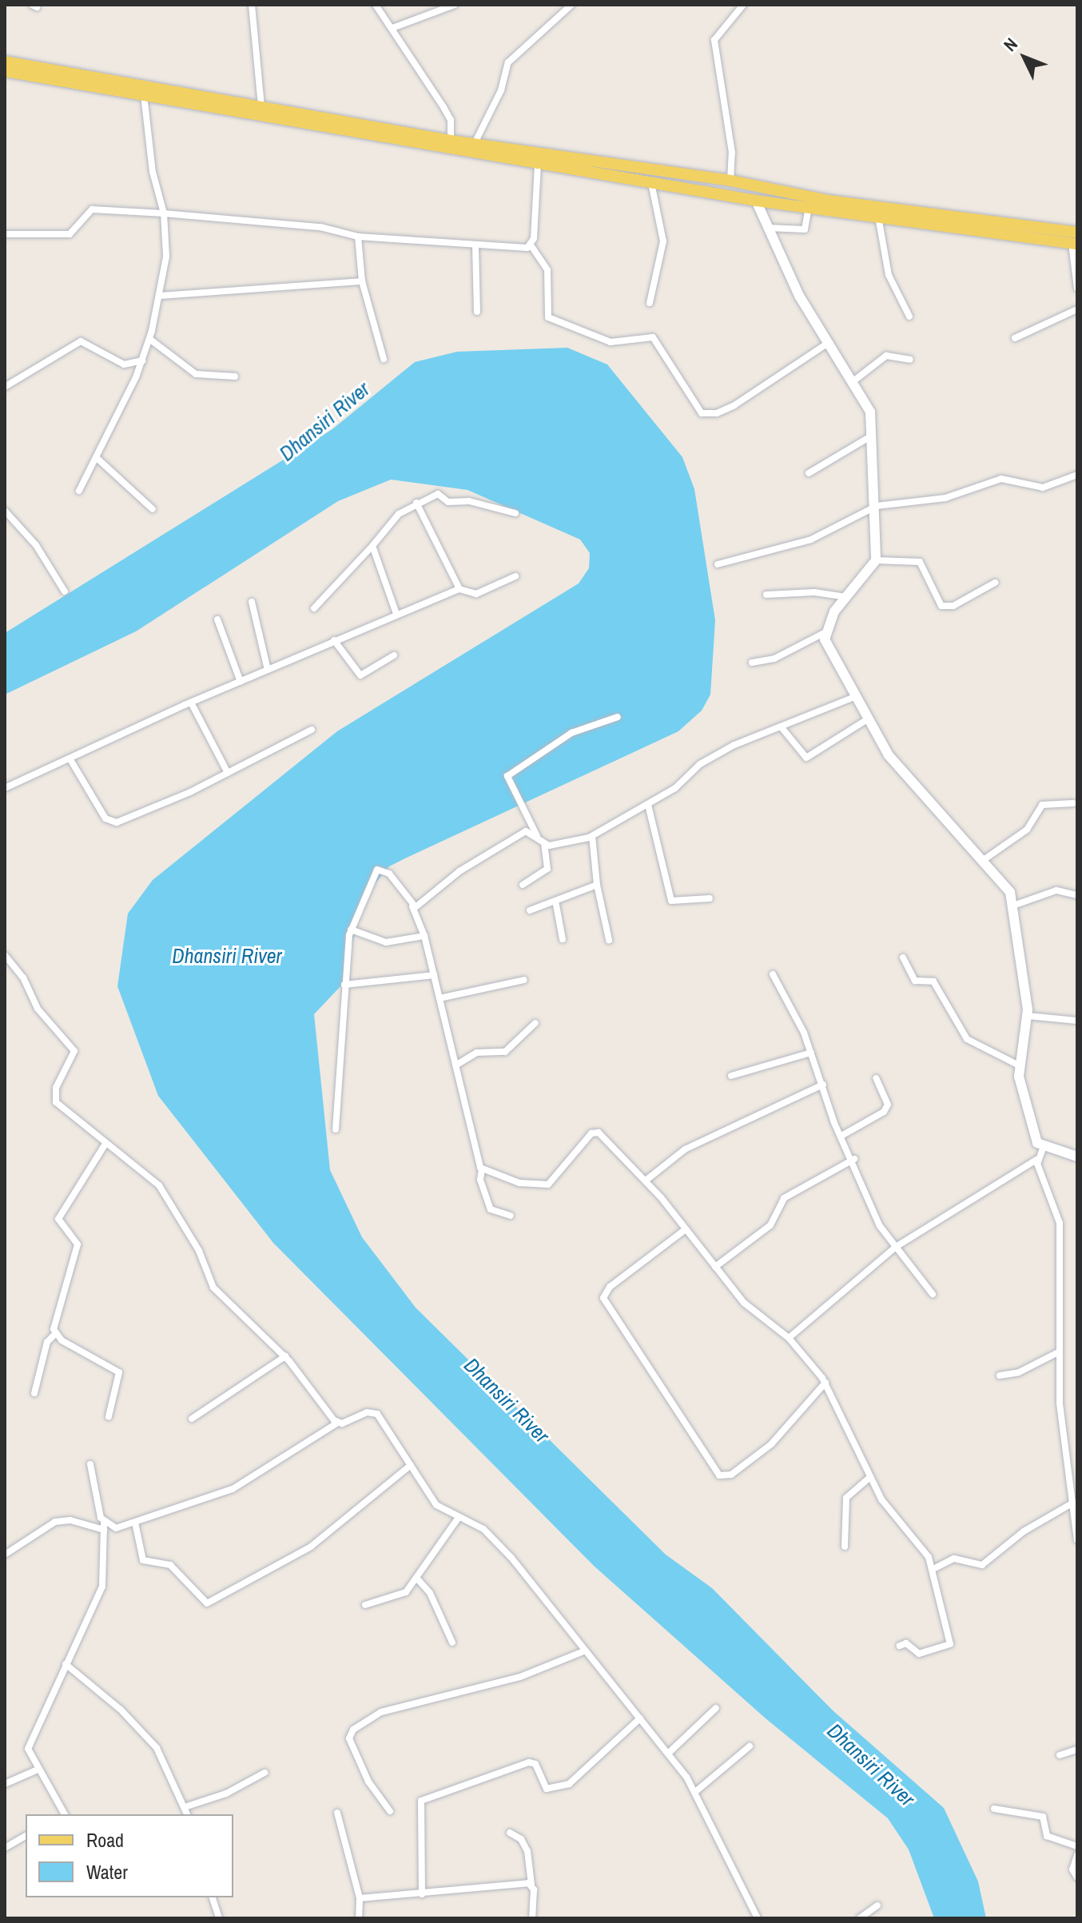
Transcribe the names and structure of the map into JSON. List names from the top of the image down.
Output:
{
  "water": ["Dhansiri River"],
  "legend": ["Road", "Water"],
  "north": "top left"
}
